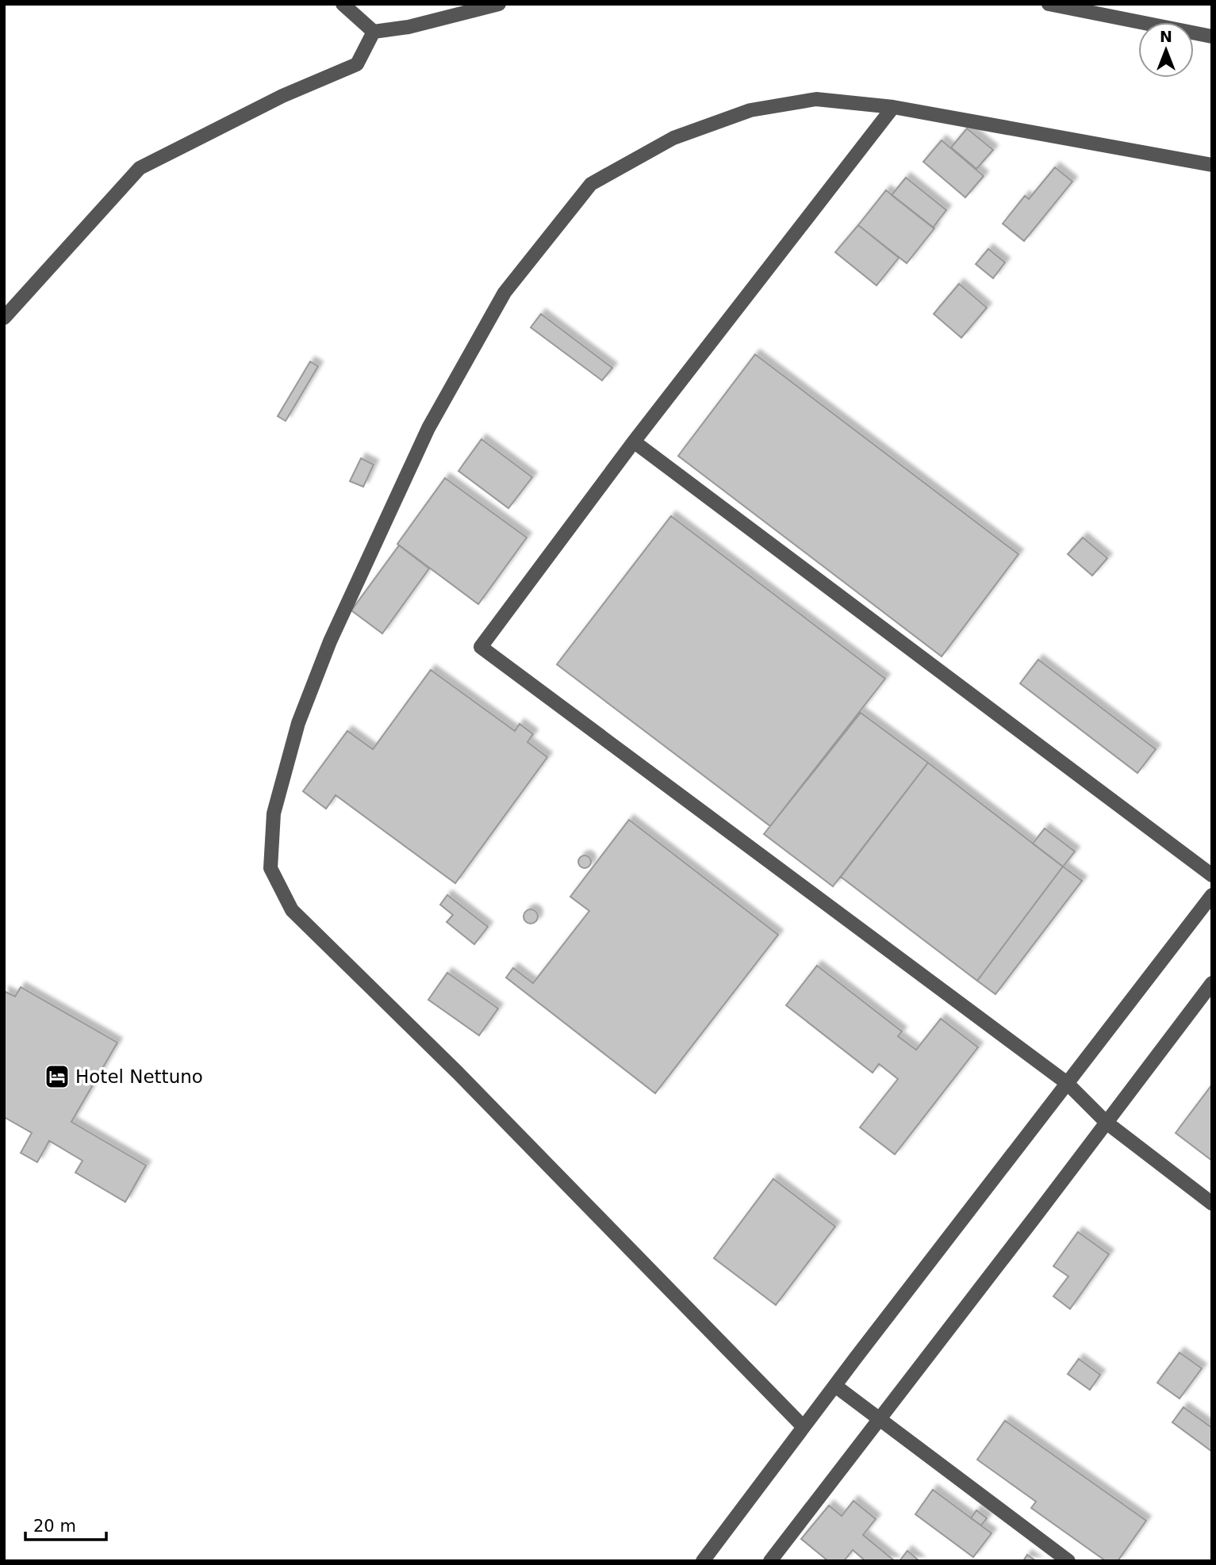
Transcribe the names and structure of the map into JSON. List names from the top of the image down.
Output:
{
  "places": {
    "hotel": ["Hotel Nettuno"]
  },
  "scale_bar": "20 m",
  "north": "top"
}
